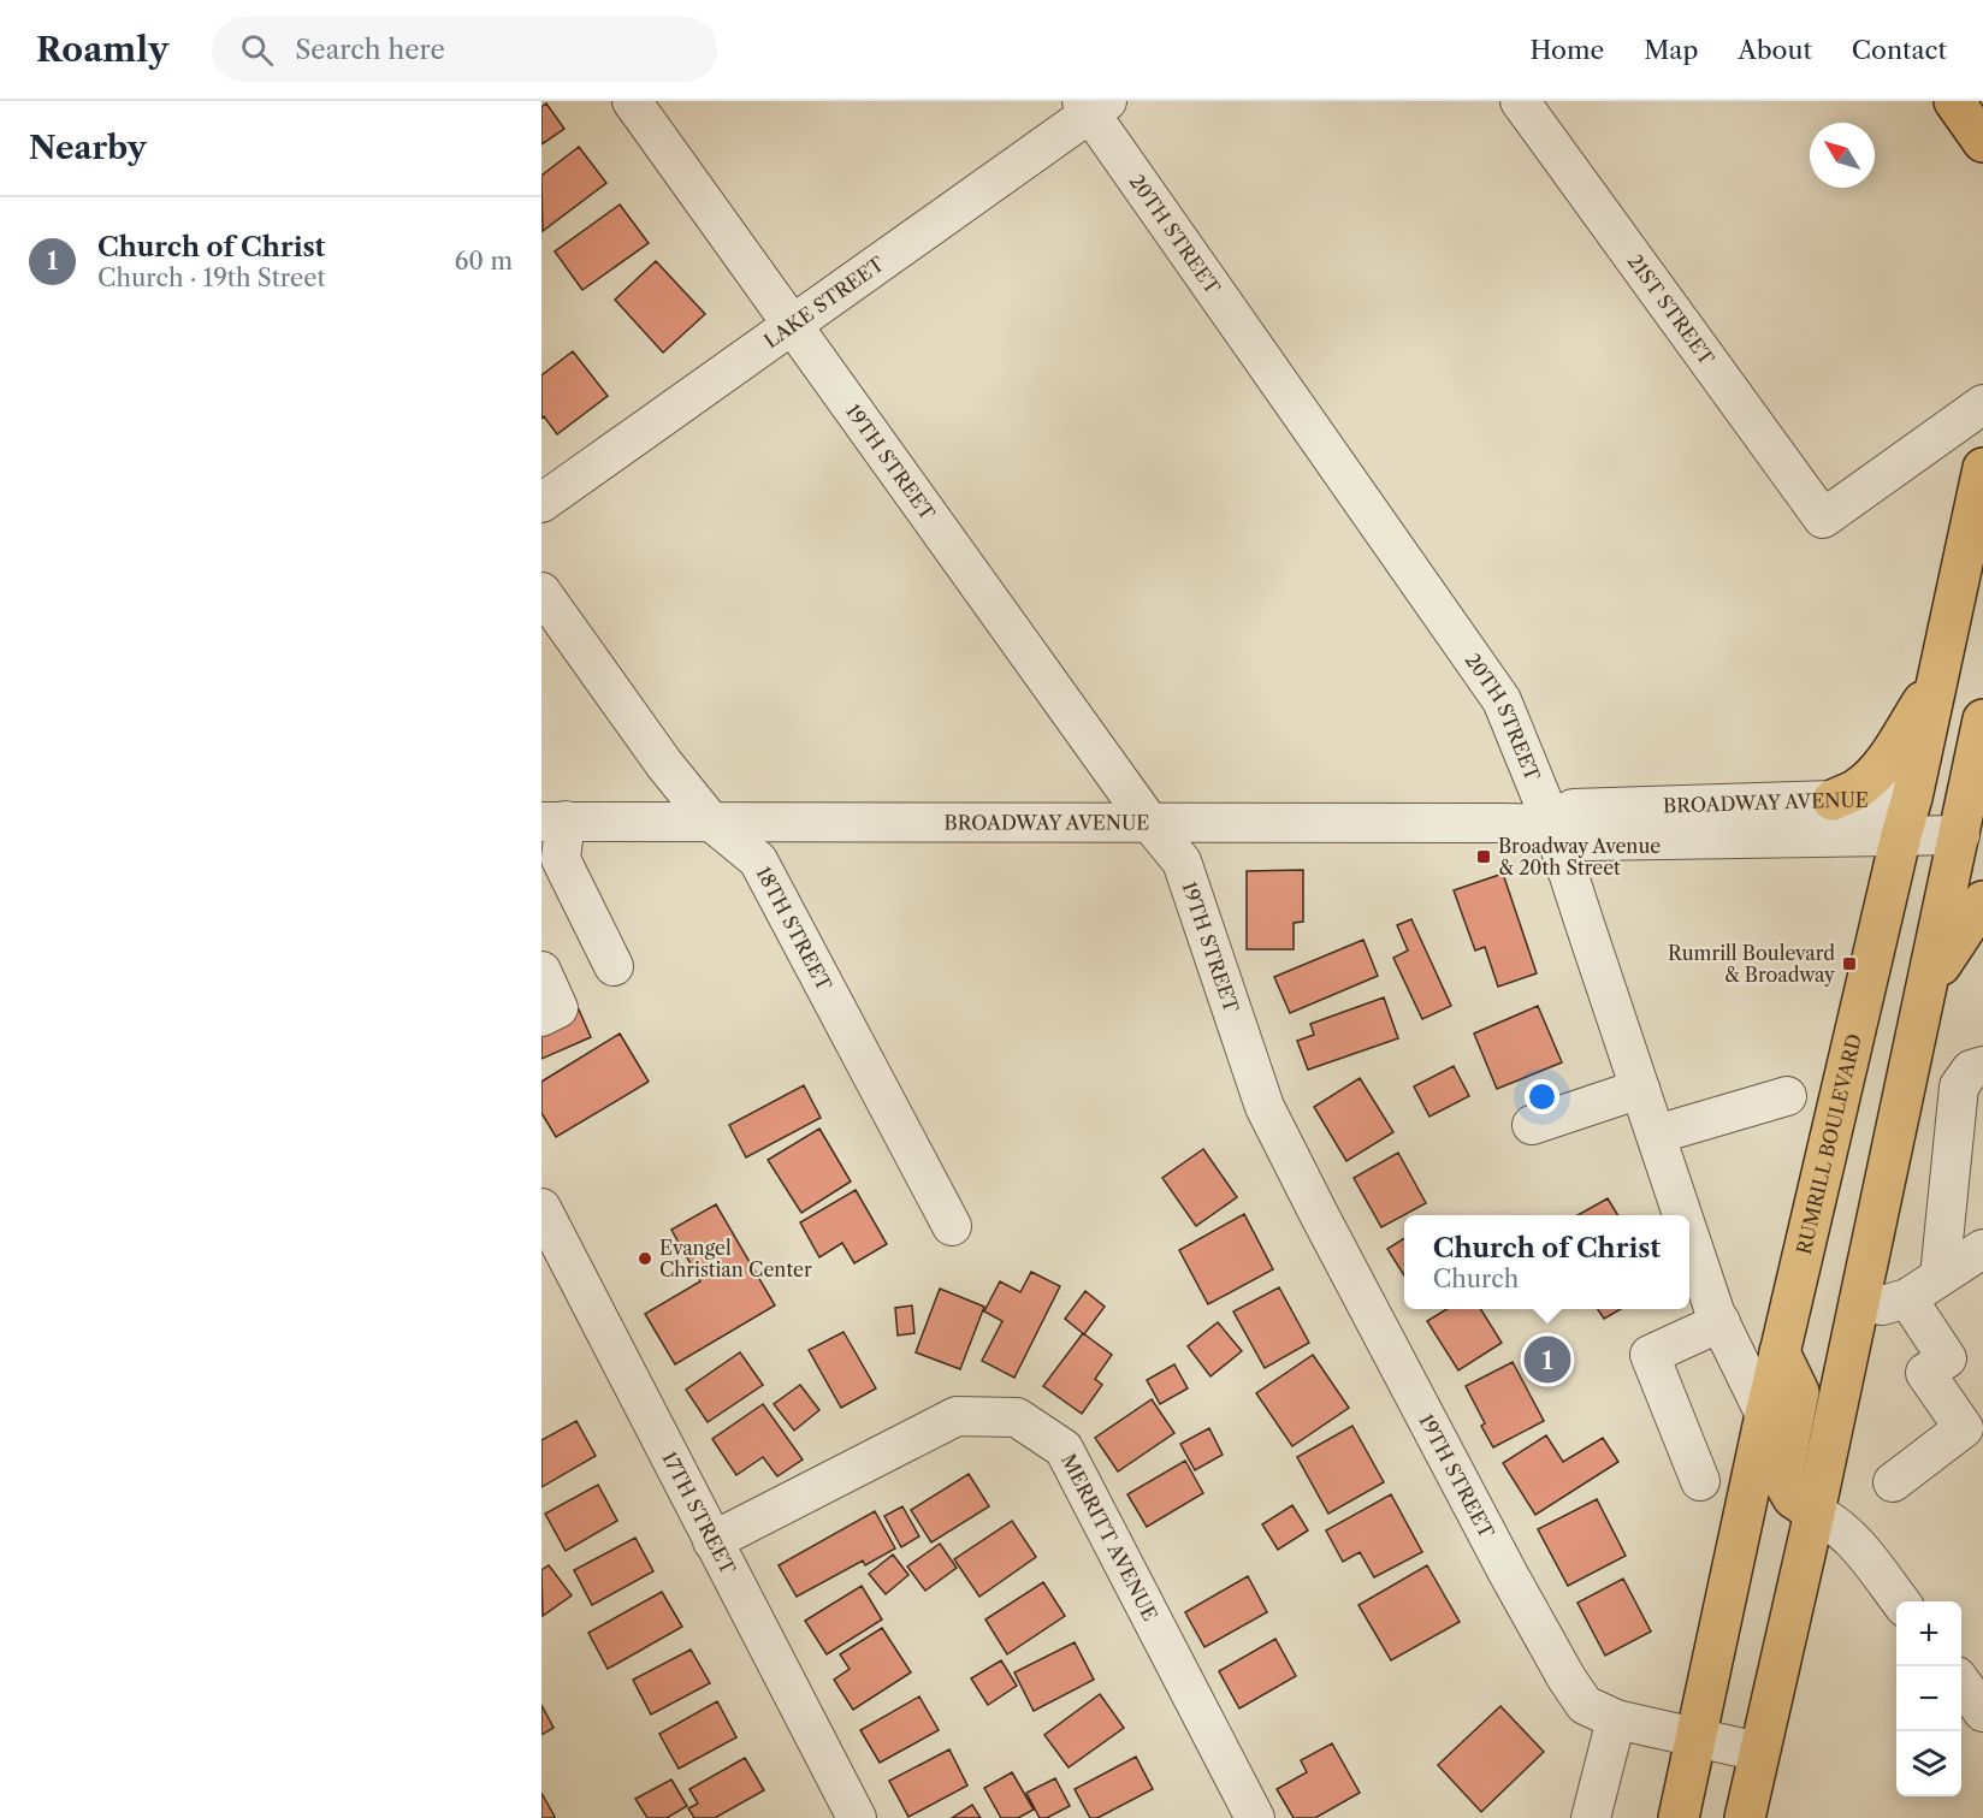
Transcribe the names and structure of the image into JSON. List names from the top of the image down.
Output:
{
  "streets": {
    "main road": ["BROADWAY AVENUE", "RUMRILL BOULEVARD"],
    "street": [
      "20TH STREET",
      "LAKE STREET",
      "21ST STREET",
      "19TH STREET",
      "18TH STREET",
      "17TH STREET",
      "MERRITT AVENUE"
    ]
  },
  "crossings": [
    ["20TH STREET", "LAKE STREET"],
    ["20TH STREET", "BROADWAY AVENUE"],
    ["20TH STREET", "RUMRILL BOULEVARD"],
    ["LAKE STREET", "19TH STREET"],
    ["19TH STREET", "BROADWAY AVENUE"],
    ["19TH STREET", "RUMRILL BOULEVARD"],
    ["BROADWAY AVENUE", "18TH STREET"],
    ["BROADWAY AVENUE", "RUMRILL BOULEVARD"],
    ["17TH STREET", "MERRITT AVENUE"]
  ],
  "places": {
    "transit": ["Broadway Avenue & 20th Street", "Rumrill Boulevard & Broadway"],
    "other": ["Evangel Christian Center"]
  },
  "north": "top left",
  "page": {
    "header": "Roamly",
    "search": "Search here",
    "nav": [
      "Home",
      "Map",
      "About",
      "Contact"
    ],
    "heading": "Nearby",
    "list": [
      {
        "mark": "1",
        "name": "Church of Christ",
        "note": "Church · 19th Street",
        "value": "60 m"
      }
    ],
    "popup": ["Church of Christ", "Church"],
    "pins": "1",
    "map_buttons": ["+", "−"]
  }
}
